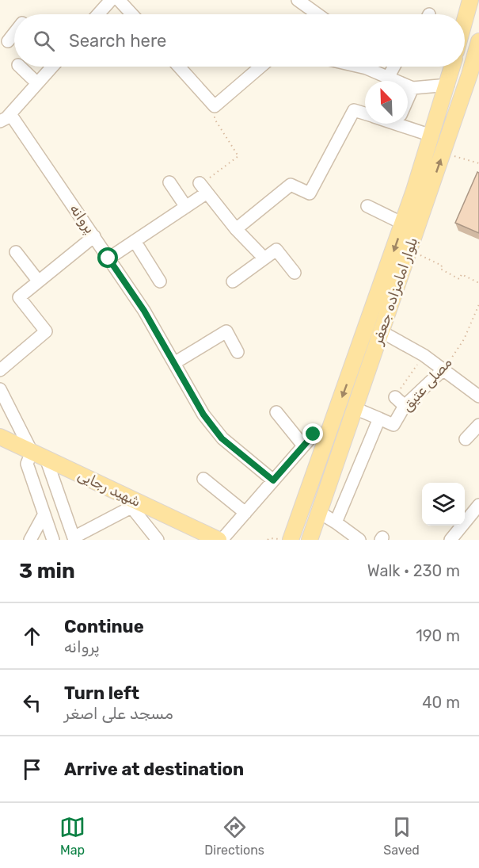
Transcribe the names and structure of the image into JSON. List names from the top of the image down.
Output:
{
  "streets": {
    "main road": ["بلوار امامزاده جعفر", "شهید رجایی"],
    "street": ["پروانه", "مصلی عتیق"]
  },
  "north": "top left",
  "page": {
    "search": "Search here",
    "heading": ["3 min", "Walk · 230 m"],
    "list": [
      ["Continue", "پروانه", "190 m"],
      ["Turn left", "مسجد علی اصغر", "40 m"],
      "Arrive at destination"
    ],
    "nav": ["Map", "Directions", "Saved"]
  }
}
